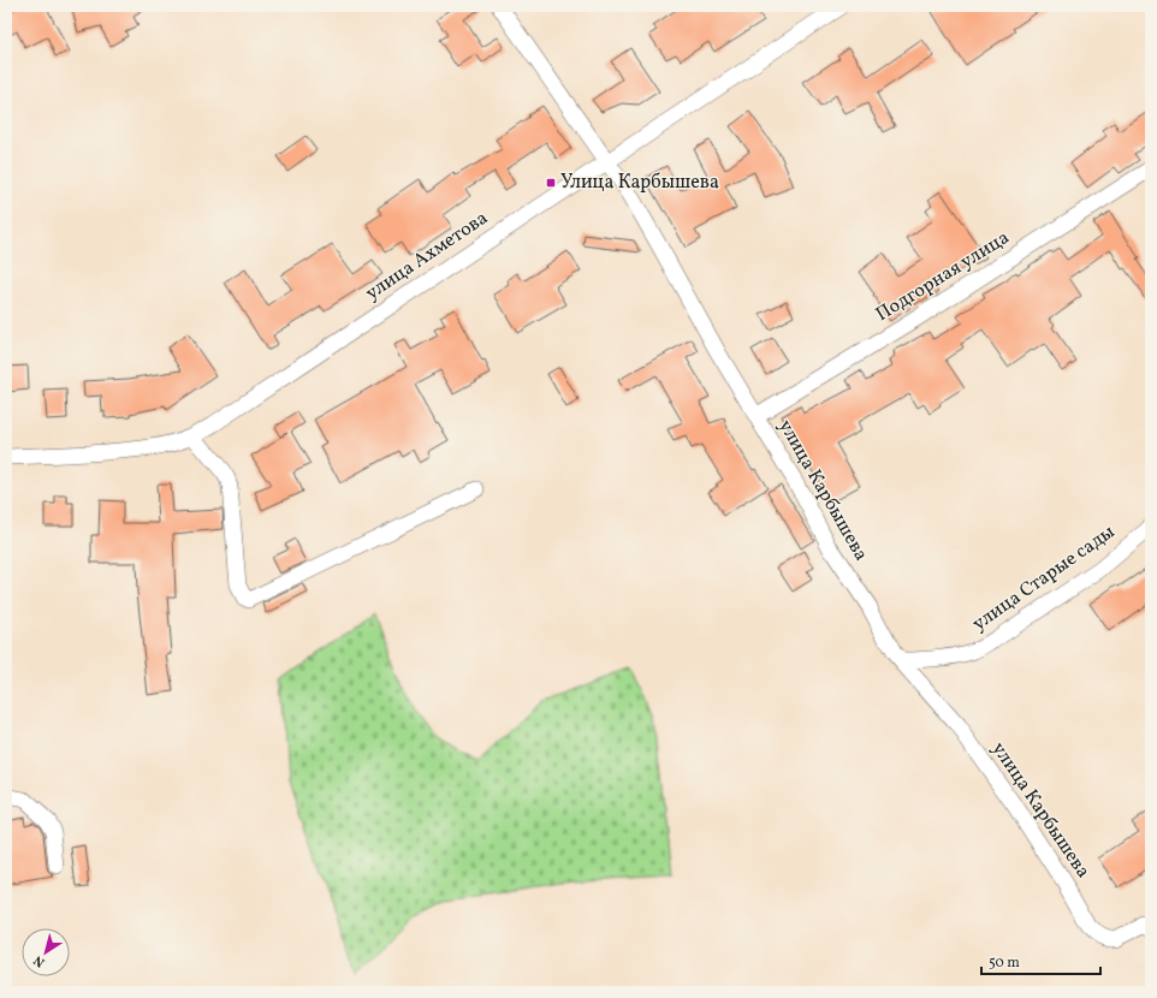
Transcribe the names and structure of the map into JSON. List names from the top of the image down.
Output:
{
  "streets": {
    "street": [
      "улица Ахметова",
      "Подгорная улица",
      "улица Карбышева",
      "улица Старые сады"
    ]
  },
  "crossings": [
    ["улица Ахметова", "улица Карбышева"],
    ["Подгорная улица", "улица Карбышева"],
    ["улица Карбышева", "улица Старые сады"]
  ],
  "places": {
    "transit": ["Улица Карбышева"]
  },
  "scale_bar": "50 m",
  "north": "bottom left"
}
